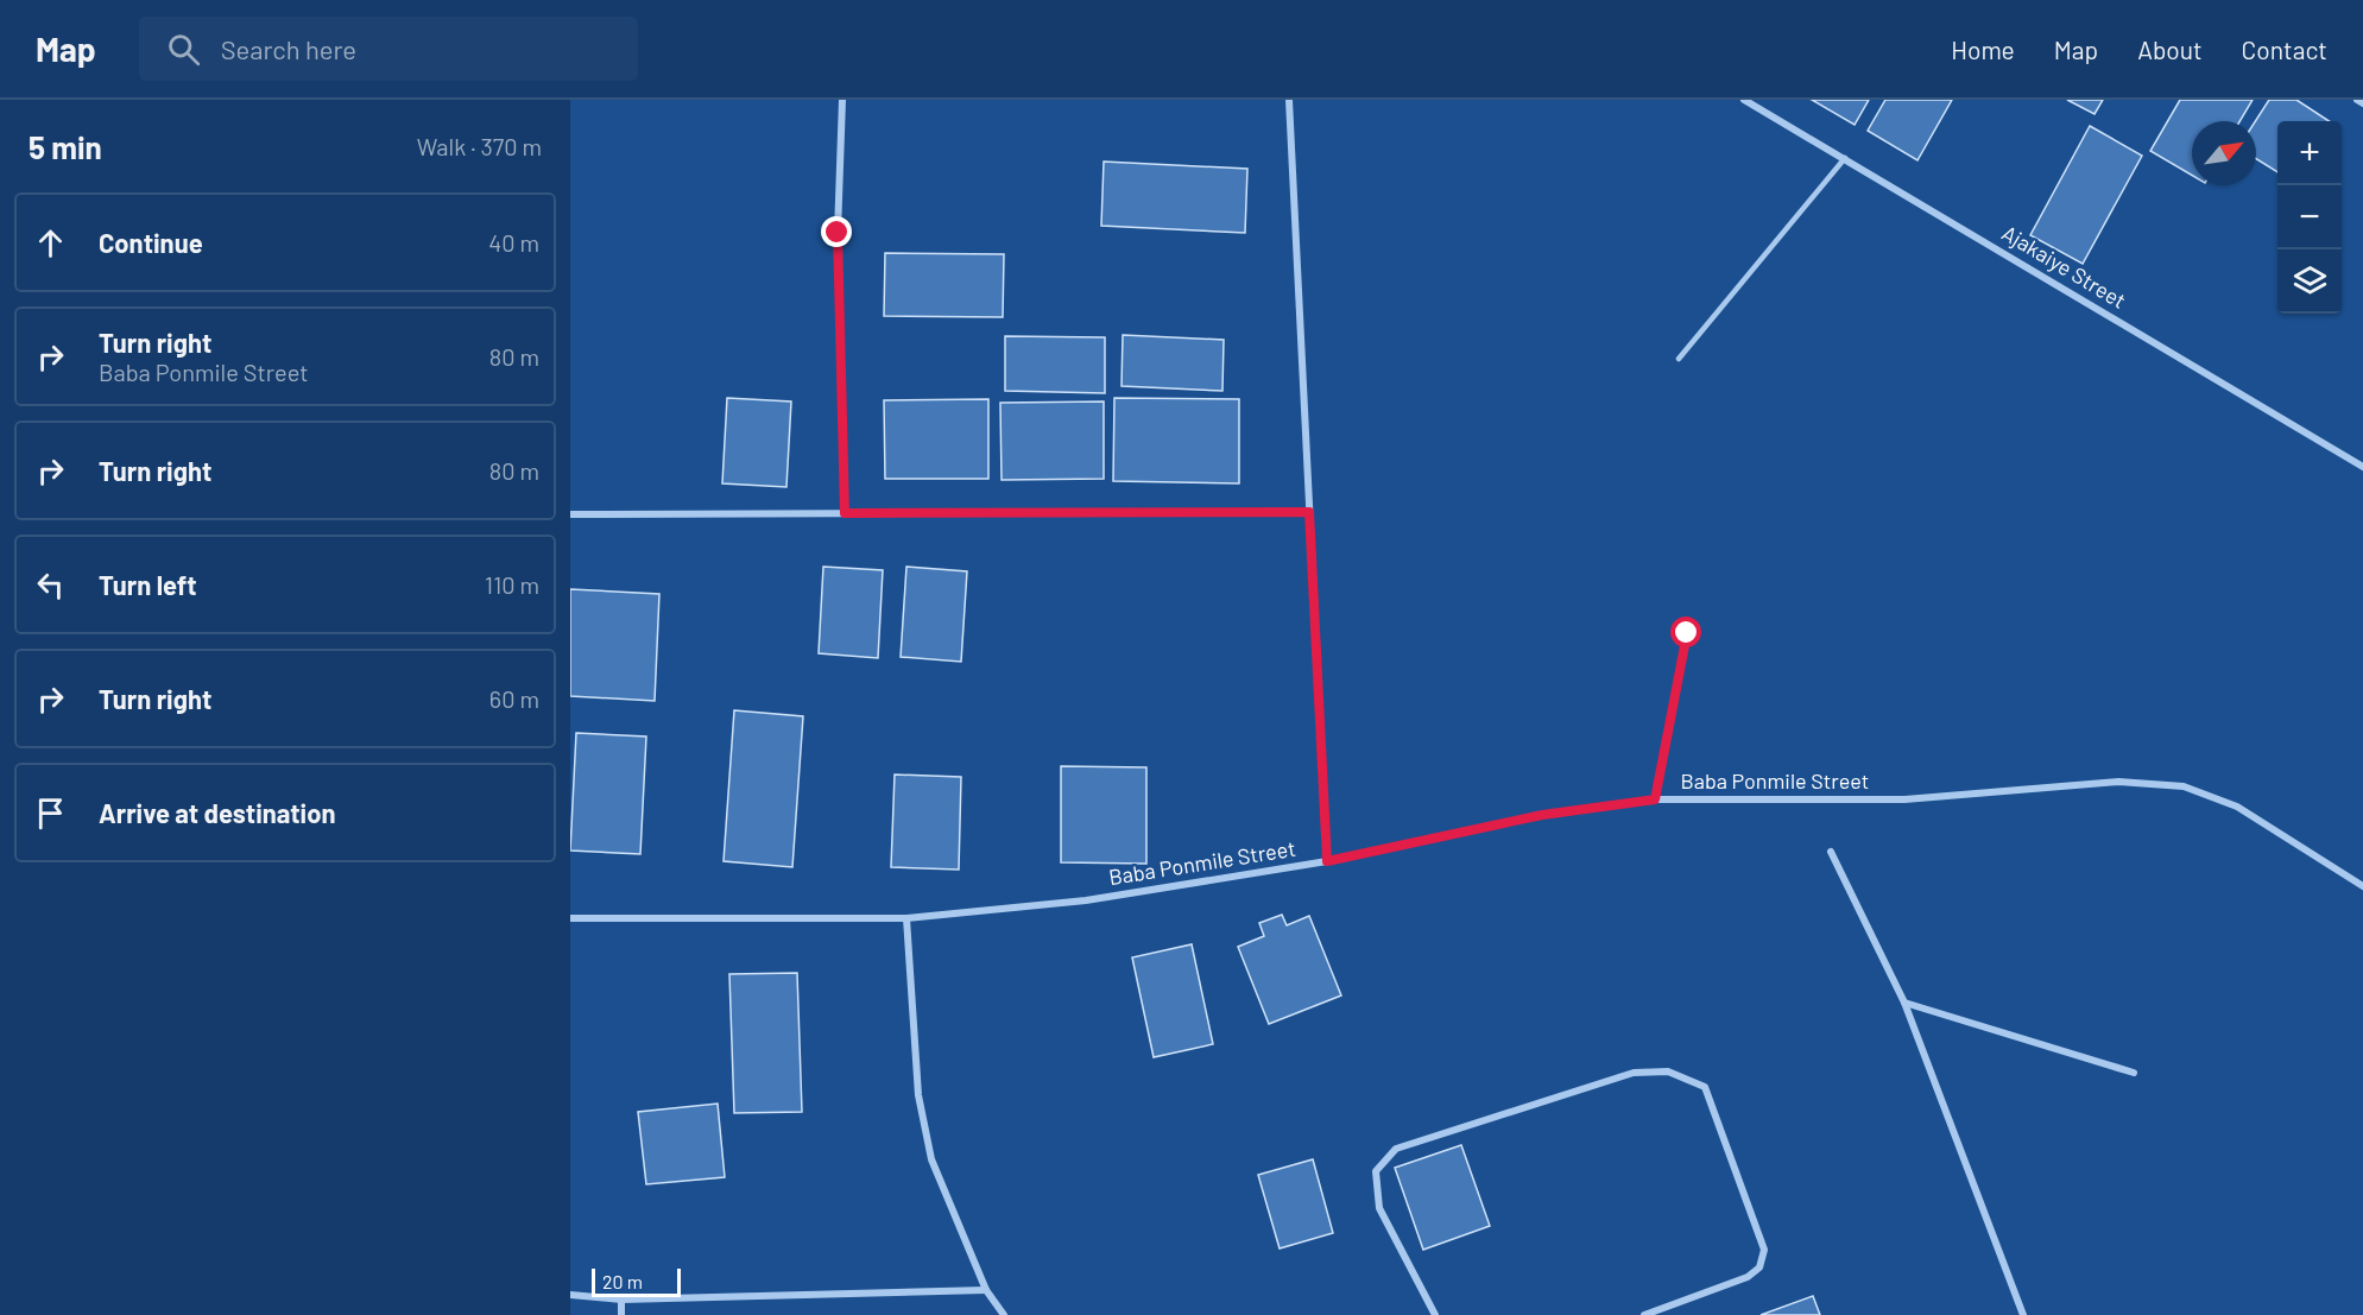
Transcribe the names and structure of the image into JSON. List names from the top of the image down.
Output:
{
  "streets": {
    "street": ["Ajakaiye Street", "Baba Ponmile Street"]
  },
  "scale_bar": "20 m",
  "north": "top right",
  "page": {
    "header": "Map",
    "search": "Search here",
    "nav": [
      "Home",
      "Map",
      "About",
      "Contact"
    ],
    "heading": ["5 min", "Walk · 370 m"],
    "map_buttons": ["+", "−"],
    "list": [
      ["Continue", "40 m"],
      ["Turn right", "Baba Ponmile Street", "80 m"],
      ["Turn right", "80 m"],
      ["Turn left", "110 m"],
      ["Turn right", "60 m"],
      "Arrive at destination"
    ],
    "scale": "20 m"
  }
}
